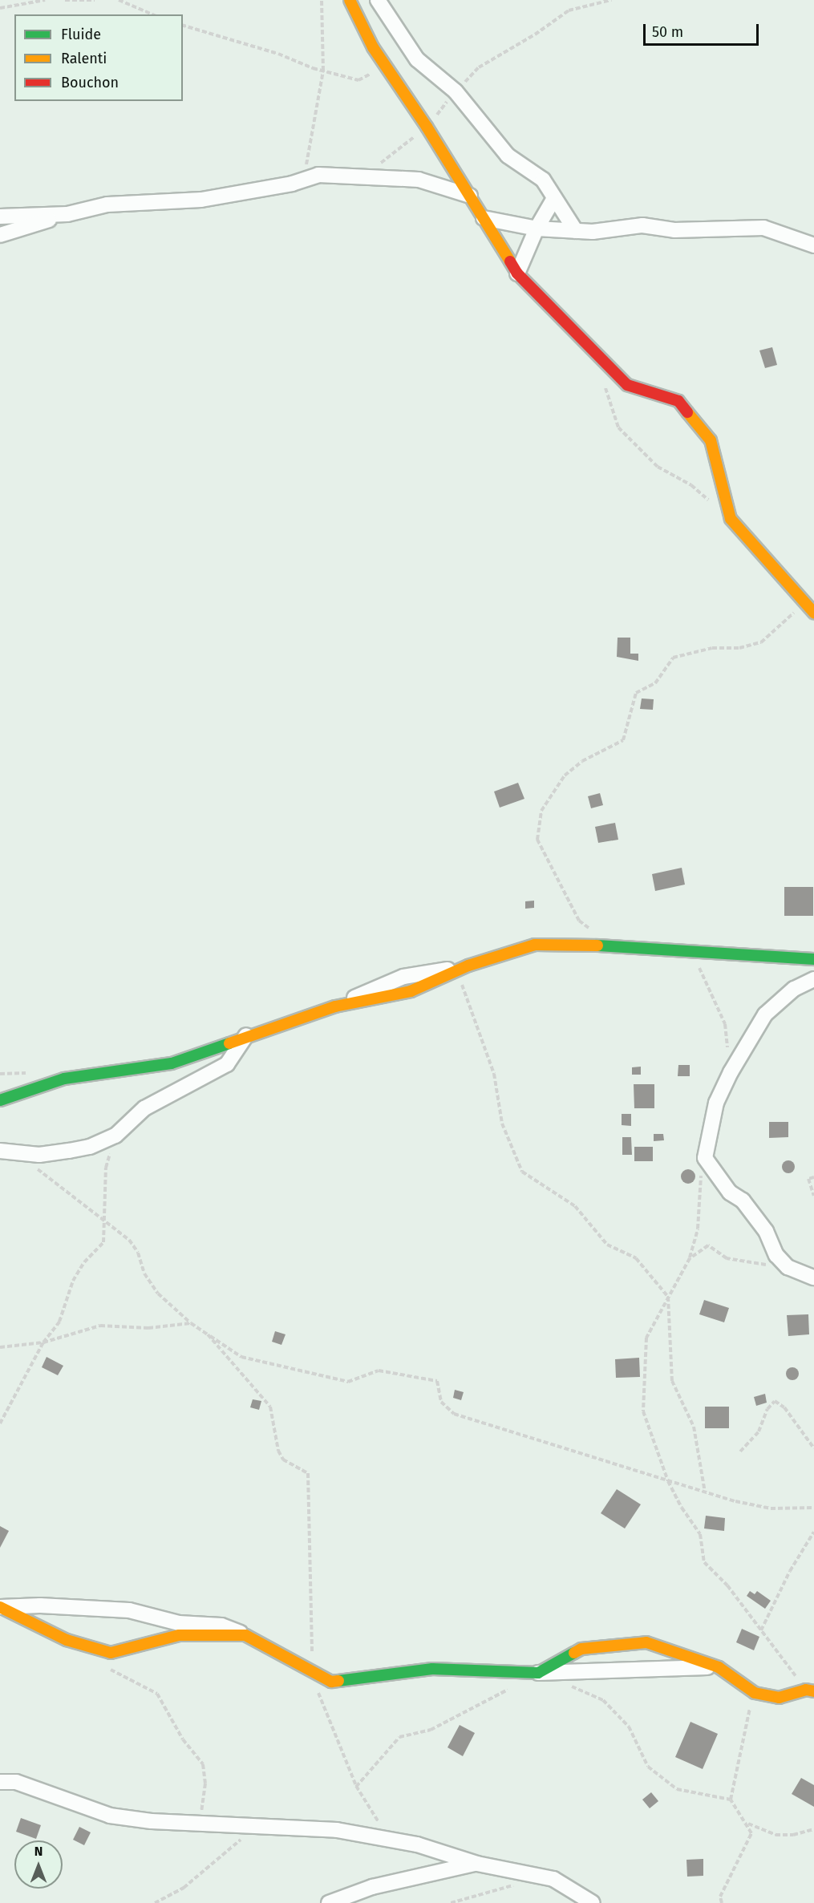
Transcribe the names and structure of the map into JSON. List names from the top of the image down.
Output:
{
  "legend": ["Fluide", "Ralenti", "Bouchon"],
  "scale_bar": "50 m",
  "north": "top"
}
